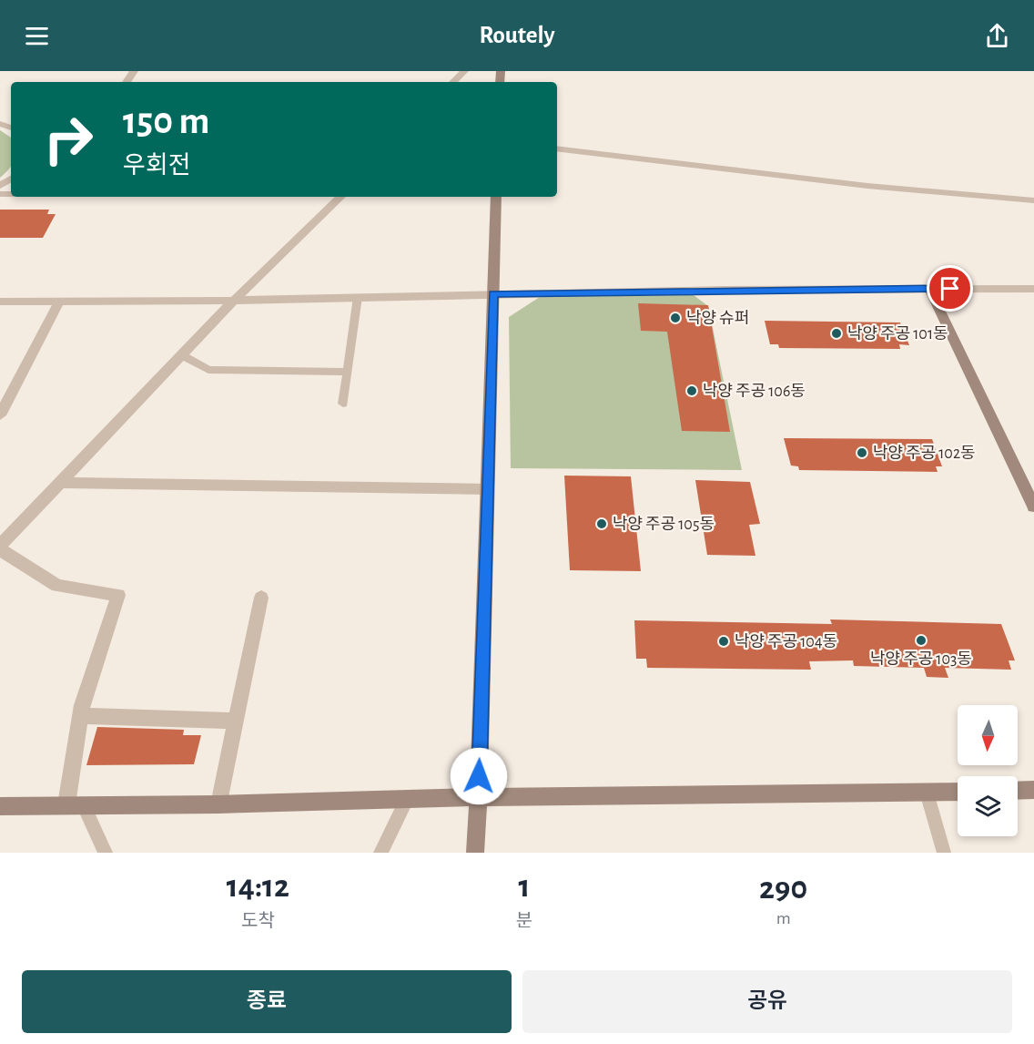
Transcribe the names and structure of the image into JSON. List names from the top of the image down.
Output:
{
  "places": [
    "낙양 슈퍼",
    "낙양 주공 101동",
    "낙양 주공 106동",
    "낙양 주공 102동",
    "낙양 주공 105동",
    "낙양 주공 103동",
    "낙양 주공 104동"
  ],
  "north": "bottom",
  "page": {
    "header": "Routely",
    "turn": ["150 m", "우회전"],
    "eta": [
      "14:12",
      "도착",
      "1",
      "분",
      "290",
      "m"
    ],
    "buttons": ["종료", "공유"]
  }
}
